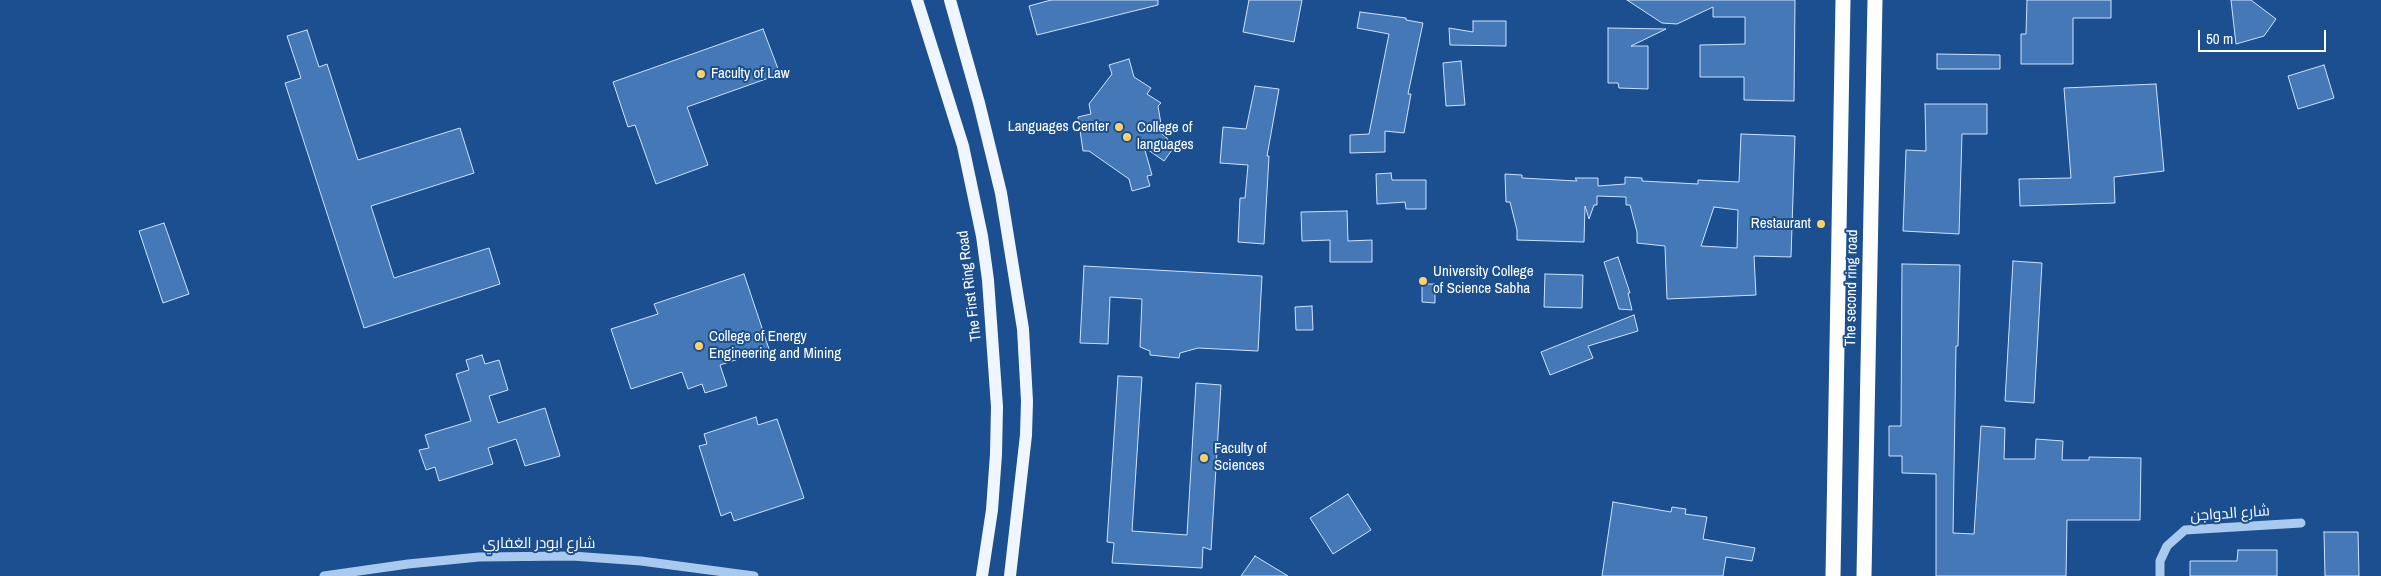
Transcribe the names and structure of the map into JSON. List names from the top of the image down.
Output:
{
  "streets": {
    "highway": ["The second ring road"],
    "main road": ["The First Ring Road"],
    "street": ["شارع الدواجن", "شارع ابودر الغفاري"]
  },
  "places": [
    "Faculty of Law",
    "Languages Center",
    "College of languages",
    "Restaurant",
    "University College of Science Sabha",
    "College of Energy Engineering and Mining",
    "Faculty of Sciences"
  ],
  "scale_bar": "50 m"
}
